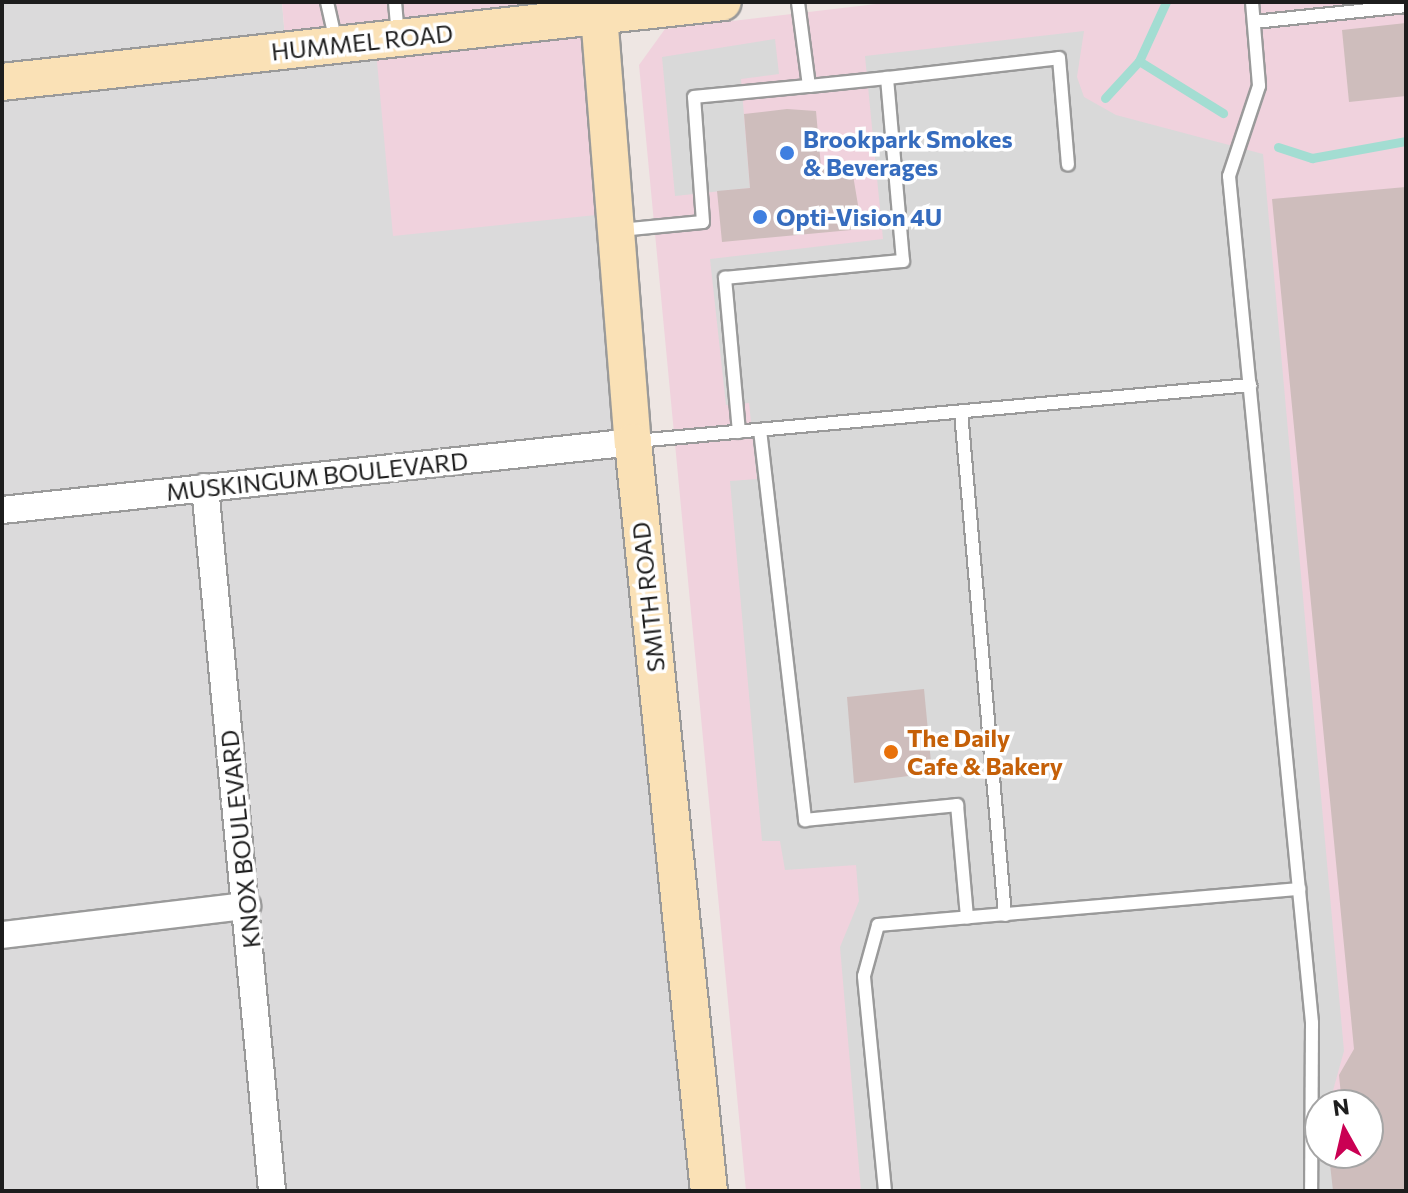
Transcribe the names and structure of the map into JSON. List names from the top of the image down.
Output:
{
  "streets": {
    "main road": ["HUMMEL ROAD", "SMITH ROAD"],
    "street": ["MUSKINGUM BOULEVARD", "KNOX BOULEVARD"]
  },
  "crossings": [
    ["HUMMEL ROAD", "SMITH ROAD"],
    ["MUSKINGUM BOULEVARD", "SMITH ROAD"],
    ["MUSKINGUM BOULEVARD", "KNOX BOULEVARD"]
  ],
  "places": ["Brookpark Smokes & Beverages", "Opti-Vision 4U", "The Daily Cafe & Bakery"],
  "north": "top"
}
